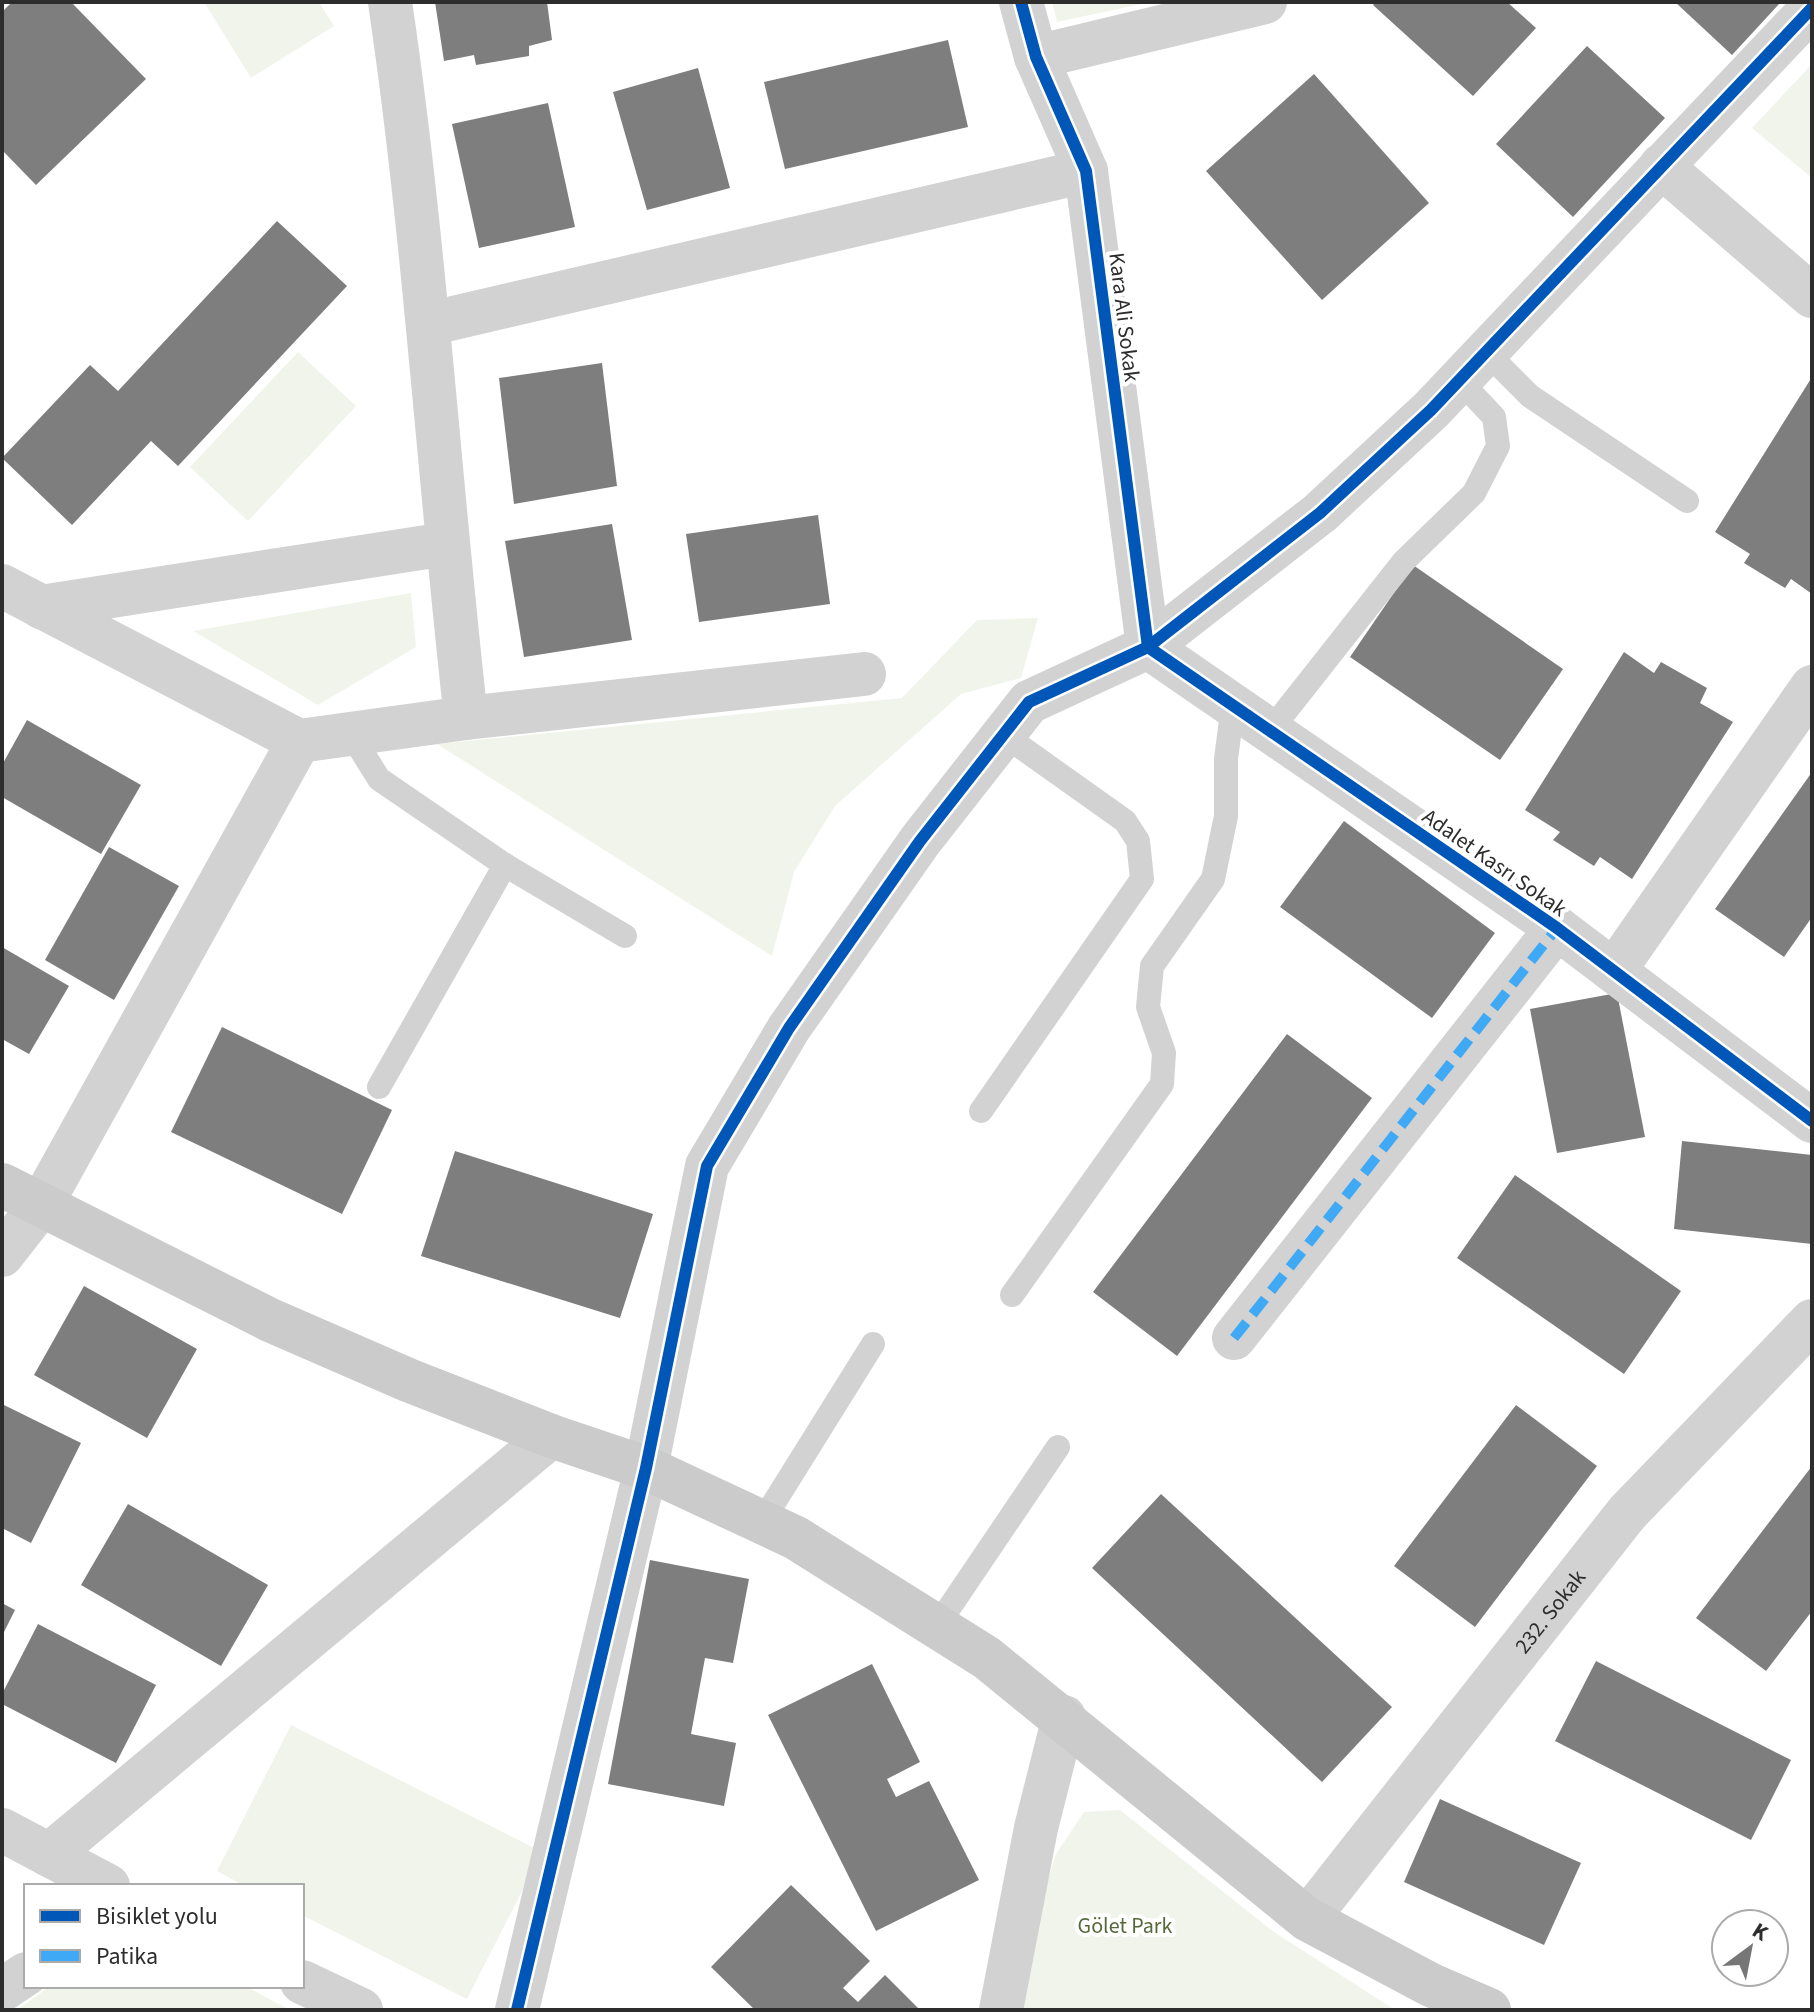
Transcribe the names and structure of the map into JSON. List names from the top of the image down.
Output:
{
  "streets": {
    "street": ["Kara Ali Sokak", "Adalet Kasrı Sokak", "232. Sokak"]
  },
  "crossings": [
    ["Kara Ali Sokak", "Adalet Kasrı Sokak"]
  ],
  "parks": ["Gölet Park"],
  "legend": ["Bisiklet yolu", "Patika"],
  "north": "top right"
}
